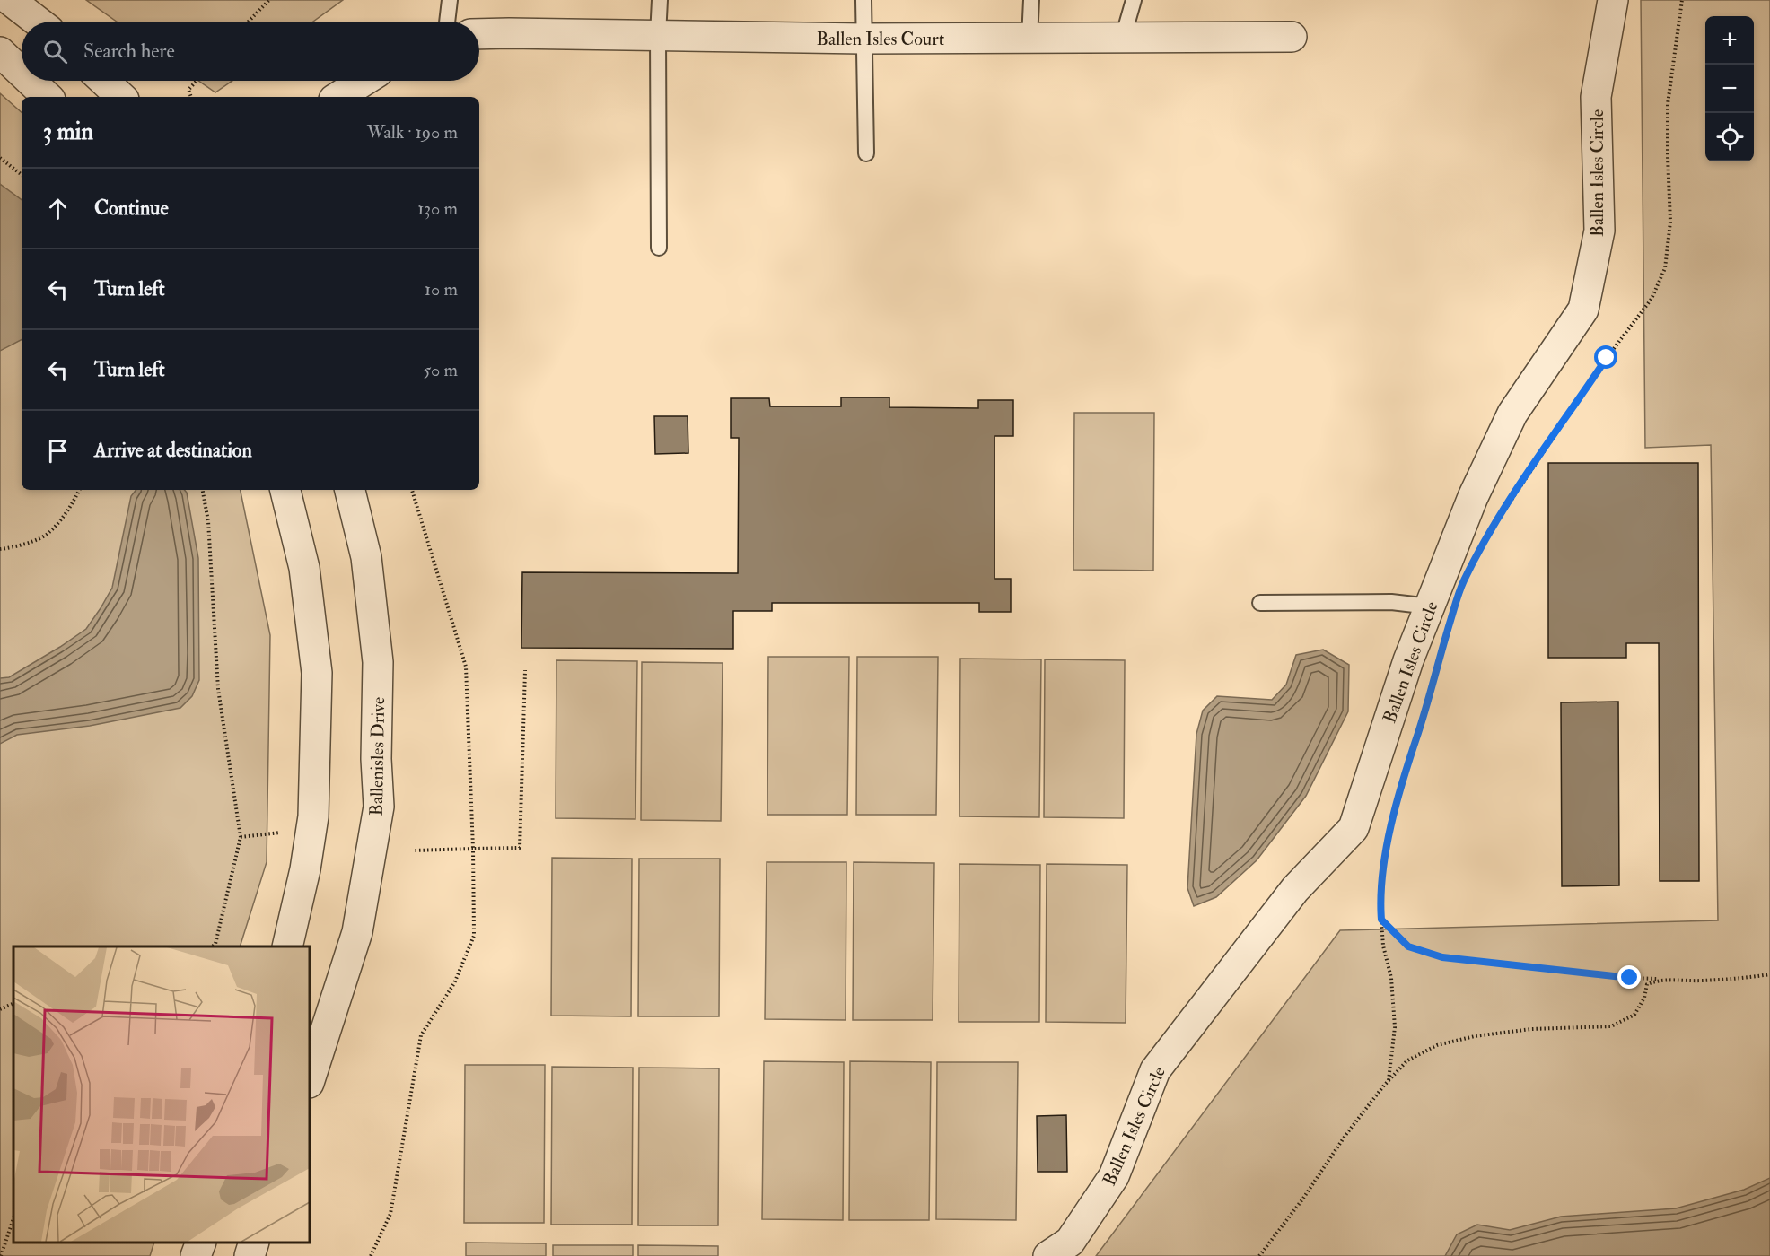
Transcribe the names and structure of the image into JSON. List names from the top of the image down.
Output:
{
  "streets": {
    "street": ["Ballen Isles Court", "Ballen Isles Circle", "Ballenisles Drive"]
  },
  "page": {
    "map_buttons": ["+", "−"],
    "search": "Search here",
    "heading": ["3 min", "Walk · 190 m"],
    "list": [
      ["Continue", "130 m"],
      ["Turn left", "10 m"],
      ["Turn left", "50 m"],
      "Arrive at destination"
    ]
  }
}
